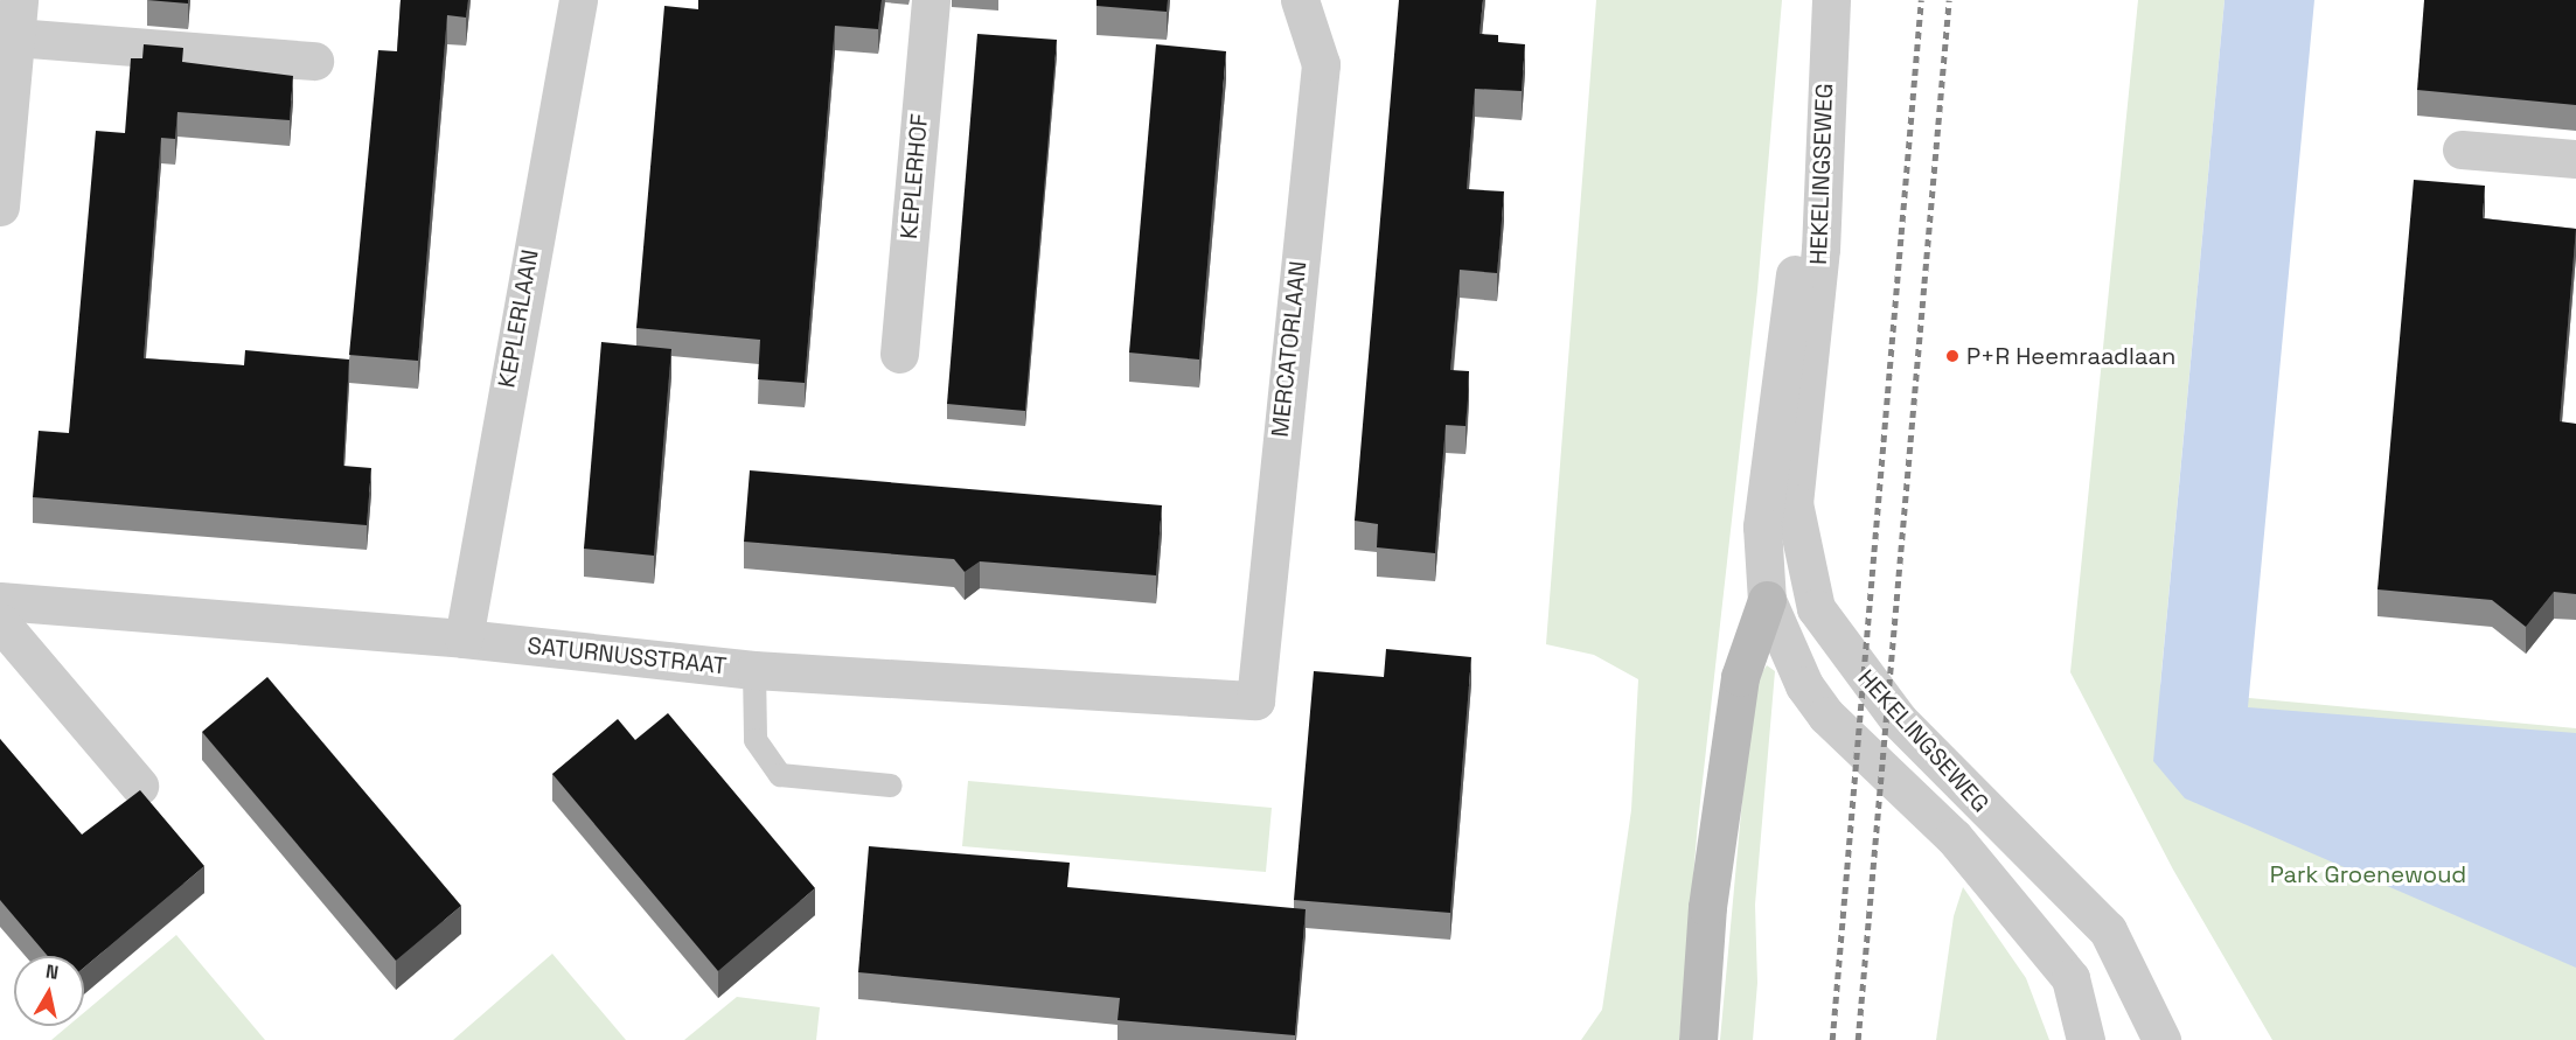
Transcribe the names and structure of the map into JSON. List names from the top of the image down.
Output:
{
  "streets": {
    "street": [
      "HEKELINGSEWEG",
      "KEPLERHOF",
      "KEPLERLAAN",
      "MERCATORLAAN",
      "SATURNUSSTRAAT"
    ]
  },
  "crossings": [
    ["KEPLERLAAN", "SATURNUSSTRAAT"],
    ["MERCATORLAAN", "SATURNUSSTRAAT"]
  ],
  "parks": ["Park Groenewoud"],
  "places": ["P+R Heemraadlaan"],
  "north": "top"
}
